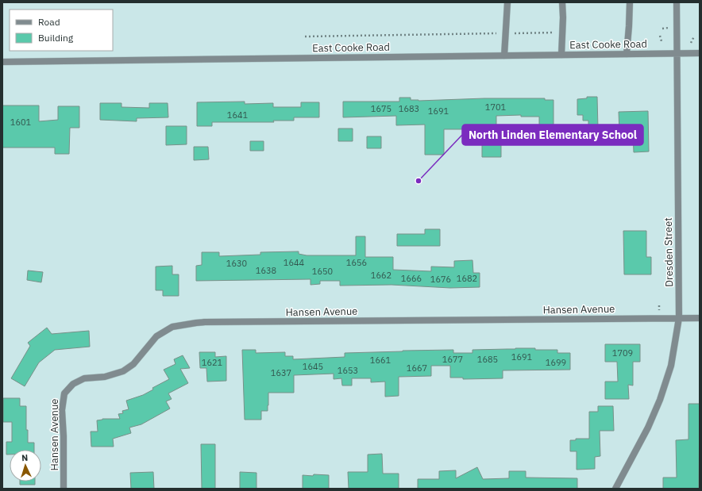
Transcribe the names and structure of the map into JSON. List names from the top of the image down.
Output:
{
  "streets": {
    "street": ["East Cooke Road", "Dresden Street", "Hansen Avenue"]
  },
  "crossings": [
    ["East Cooke Road", "Dresden Street"],
    ["Dresden Street", "Hansen Avenue"]
  ],
  "places": ["North Linden Elementary School"],
  "house_numbers": [
    "1701",
    "1675",
    "1683",
    "1691",
    "1641",
    "1601",
    "1644",
    "1656",
    "1630",
    "1638",
    "1650",
    "1662",
    "1666",
    "1682",
    "1676",
    "1709",
    "1691",
    "1677",
    "1685",
    "1661",
    "1621",
    "1699",
    "1645",
    "1667",
    "1653",
    "1637"
  ],
  "legend": ["Road", "Building"],
  "north": "top"
}
